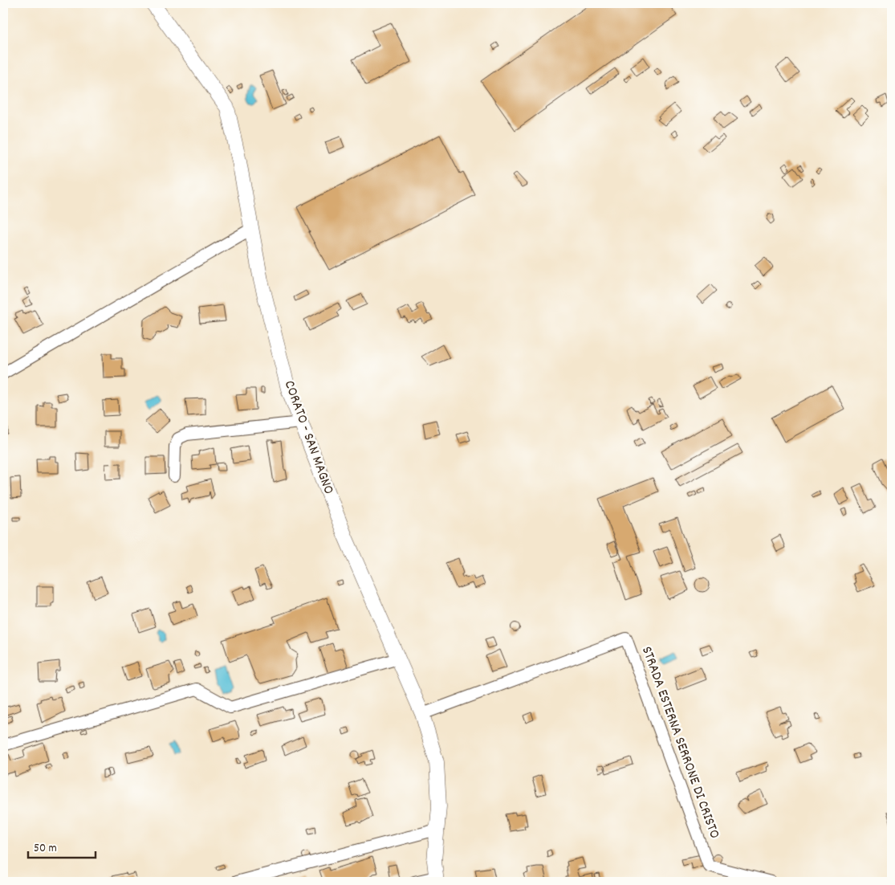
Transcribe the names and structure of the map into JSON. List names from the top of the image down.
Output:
{
  "streets": {
    "main road": ["CORATO - SAN MAGNO"],
    "street": ["STRADA ESTERNA SERRONE DI CRISTO"]
  },
  "crossings": [
    ["CORATO - SAN MAGNO", "STRADA ESTERNA SERRONE DI CRISTO"]
  ],
  "scale_bar": "50 m"
}
